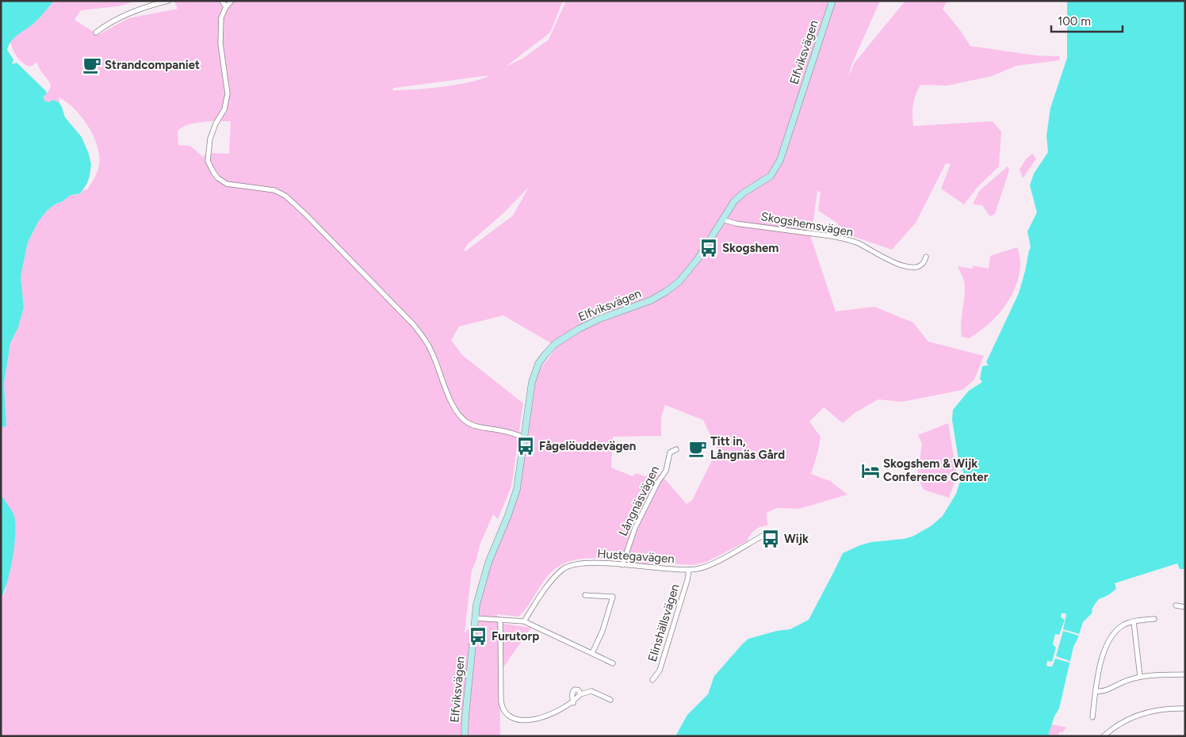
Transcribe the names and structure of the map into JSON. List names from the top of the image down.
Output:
{
  "streets": {
    "street": [
      "Elfviksvägen",
      "Skogshemsvägen",
      "Långnäsvägen",
      "Hustegavägen",
      "Elinshällsvägen"
    ]
  },
  "crossings": [
    ["Elfviksvägen", "Skogshemsvägen"],
    ["Långnäsvägen", "Hustegavägen"],
    ["Hustegavägen", "Elinshällsvägen"]
  ],
  "places": {
    "cafe": ["Strandcompaniet", "Titt in, Långnäs Gård"],
    "bus stop": [
      "Skogshem",
      "Fågelöuddevägen",
      "Wijk",
      "Furutorp"
    ],
    "hotel": ["Skogshem & Wijk Conference Center"]
  },
  "scale_bar": "100 m"
}
